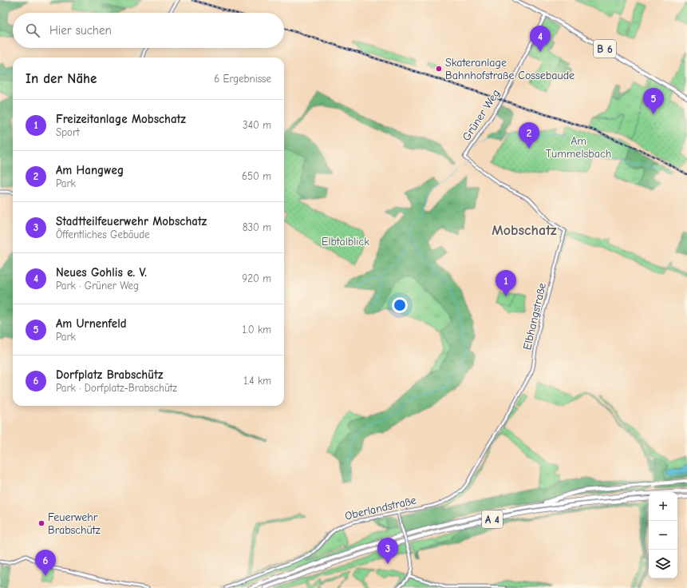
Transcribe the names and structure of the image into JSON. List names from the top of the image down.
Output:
{
  "streets": {
    "highway": ["A 4"],
    "main road": ["B 6"],
    "street": ["Grüner Weg", "Elbhangstraße", "Oberlandstraße"]
  },
  "crossings": [
    ["B 6", "Grüner Weg"],
    ["Grüner Weg", "Elbhangstraße"],
    ["Elbhangstraße", "Oberlandstraße"]
  ],
  "districts": ["Mobschatz"],
  "parks": ["Am Tummelsbach", "Elbtalblick"],
  "places": ["Skateranlage Bahnhofstraße Cossebaude", "Feuerwehr Brabschütz"],
  "page": {
    "search": "Hier suchen",
    "pins": [
      "4",
      "5",
      "2",
      "1",
      "3",
      "6"
    ],
    "heading": ["In der Nähe", "6 Ergebnisse"],
    "list": [
      {
        "mark": "1",
        "name": "Freizeitanlage Mobschatz",
        "note": "Sport",
        "value": "340 m"
      },
      {
        "mark": "2",
        "name": "Am Hangweg",
        "note": "Park",
        "value": "650 m"
      },
      {
        "mark": "3",
        "name": "Stadtteilfeuerwehr Mobschatz",
        "note": "Öffentliches Gebäude",
        "value": "830 m"
      },
      {
        "mark": "4",
        "name": "Neues Gohlis e. V.",
        "note": "Park · Grüner Weg",
        "value": "920 m"
      },
      {
        "mark": "5",
        "name": "Am Urnenfeld",
        "note": "Park",
        "value": "1.0 km"
      },
      {
        "mark": "6",
        "name": "Dorfplatz Brabschütz",
        "note": "Park · Dorfplatz-Brabschütz",
        "value": "1.4 km"
      }
    ],
    "map_buttons": ["+", "−"]
  }
}
